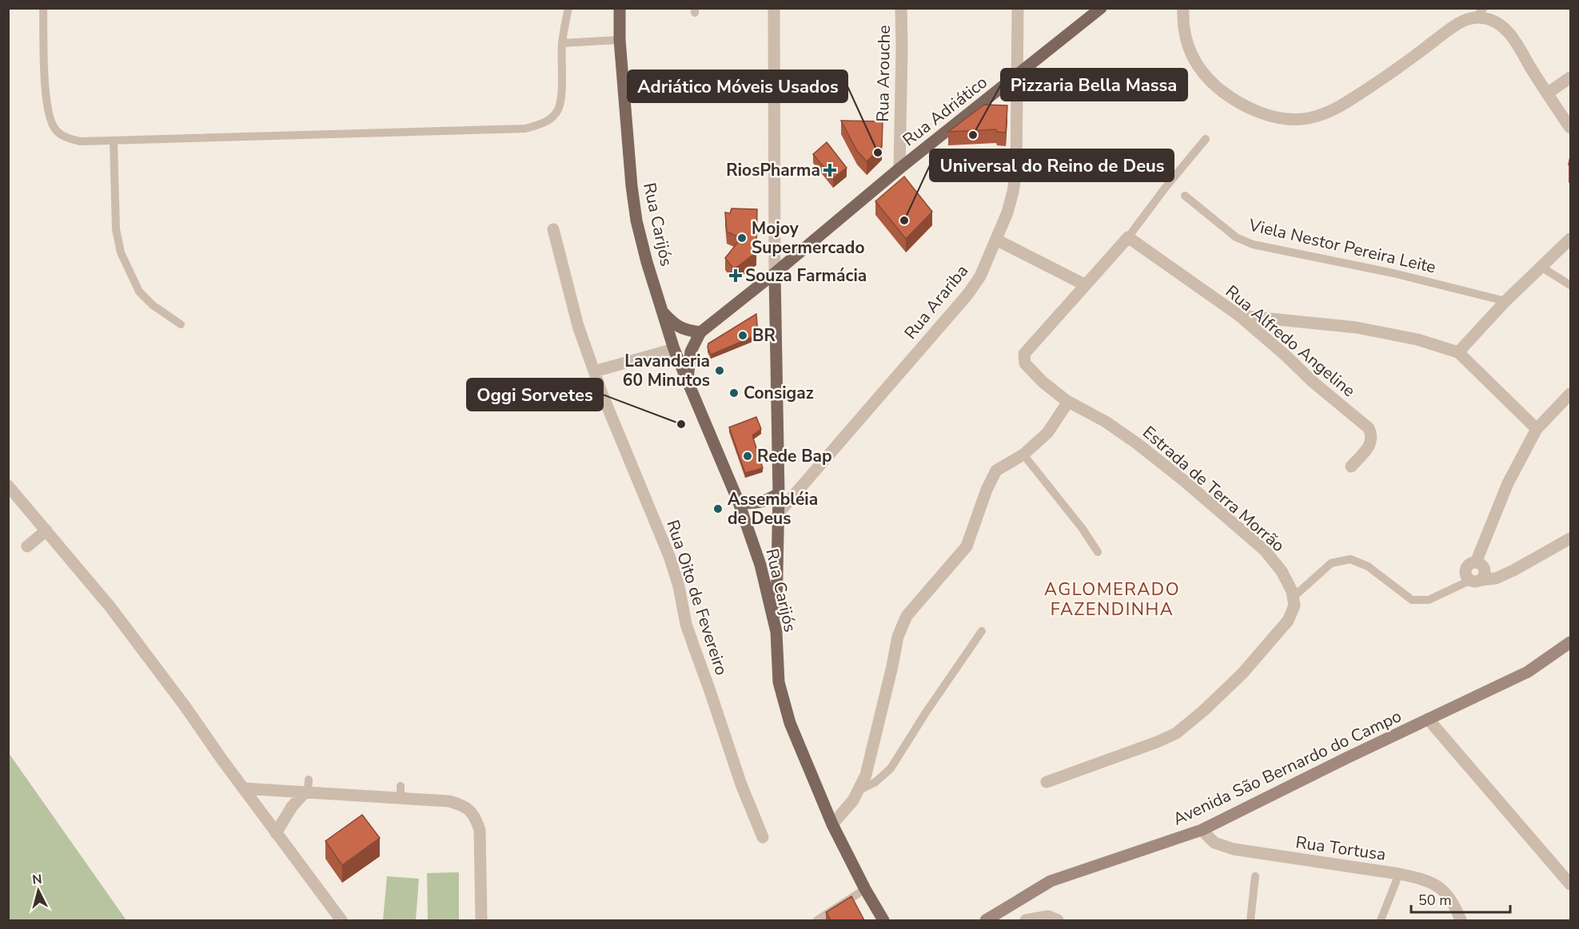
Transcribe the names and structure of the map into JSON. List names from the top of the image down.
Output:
{
  "streets": {
    "main road": ["Rua Adriático", "Rua Carijós", "Avenida São Bernardo do Campo"],
    "street": [
      "Rua Arouche",
      "Rua Arariba",
      "Rua Alfredo Angeline",
      "Estrada de Terra Morrão",
      "Rua Oito de Fevereiro",
      "Rua Tortusa"
    ],
    "lane": ["Viela Nestor Pereira Leite"]
  },
  "crossings": [
    ["Rua Arouche", "Rua Adriático"],
    ["Rua Adriático", "Rua Carijós"],
    ["Rua Adriático", "Rua Arariba"],
    ["Avenida São Bernardo do Campo", "Rua Tortusa"]
  ],
  "districts": ["AGLOMERADO FAZENDINHA"],
  "places": {
    "other": [
      "Pizzaria Bella Massa",
      "Adriático Móveis Usados",
      "Universal do Reino de Deus",
      "Mojoy Supermercado",
      "BR",
      "Lavanderia 60 Minutos",
      "Consigaz",
      "Oggi Sorvetes",
      "Rede Bap",
      "Assembléia de Deus"
    ],
    "health": ["RiosPharma", "Souza Farmácia"]
  },
  "scale_bar": "50 m",
  "north": "top"
}
